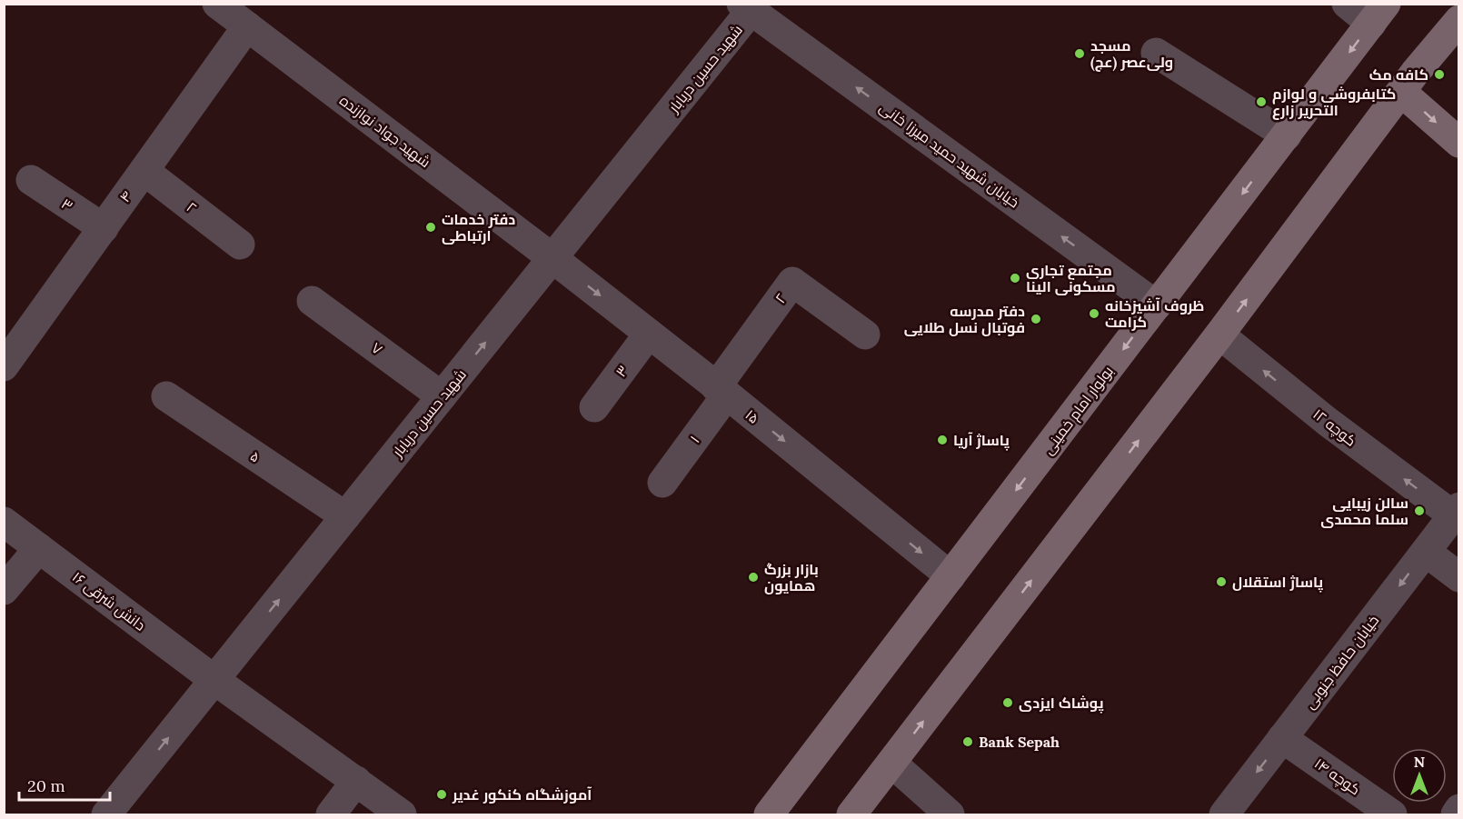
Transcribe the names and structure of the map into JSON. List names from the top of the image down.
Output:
{
  "streets": {
    "main road": ["بولوار امام خمینی"],
    "street": [
      "شهید حسین دریابار",
      "شهید جواد نوازنده",
      "خیابان شهید حمید میرزا خانی",
      "۴",
      "۳",
      "۲",
      "۷",
      "۱۵",
      "کوچه ۱۲",
      "۱",
      "۵",
      "دانش شرقی ۱۶",
      "خیابان حافظ جنوبی",
      "کوچه ۱۴"
    ]
  },
  "crossings": [
    ["شهید حسین دریابار", "شهید جواد نوازنده"],
    ["شهید حسین دریابار", "خیابان شهید حمید میرزا خانی"],
    ["شهید حسین دریابار", "۷"],
    ["شهید حسین دریابار", "۱۵"],
    ["شهید حسین دریابار", "۵"],
    ["شهید حسین دریابار", "دانش شرقی ۱۶"],
    ["شهید جواد نوازنده", "۴"],
    ["شهید جواد نوازنده", "۱۵"],
    ["خیابان شهید حمید میرزا خانی", "بولوار امام خمینی"],
    ["۴", "۳"],
    ["۴", "۲"],
    ["۳", "۱۵"],
    ["۲", "۱۵"],
    ["۲", "۱"],
    ["بولوار امام خمینی", "۱۵"],
    ["۱۵", "۱"],
    ["کوچه ۱۲", "خیابان حافظ جنوبی"],
    ["خیابان حافظ جنوبی", "کوچه ۱۴"]
  ],
  "one_way": [
    "شهید حسین دریابار",
    "خیابان شهید حمید میرزا خانی",
    "۱۵",
    "کوچه ۱۲",
    "خیابان حافظ جنوبی"
  ],
  "places": [
    "مسجد ولی‌عصر (عج)",
    "کافه مک",
    "کتابفروشی و لوازم التحریر زارع",
    "دفتر خدمات ارتباطی",
    "مجتمع تجاری مسکونی الینا",
    "ظروف آشپزخانه کرامت",
    "دفتر مدرسه فوتبال نسل طلایی",
    "پاساژ آریا",
    "سالن زیبایی سلما محمدی",
    "بازار بزرگ همایون",
    "پاساژ استقلال",
    "پوشاک ایزدی",
    "Bank Sepah",
    "آموزشگاه کنکور غدیر"
  ],
  "scale_bar": "20 m",
  "north": "top"
}
